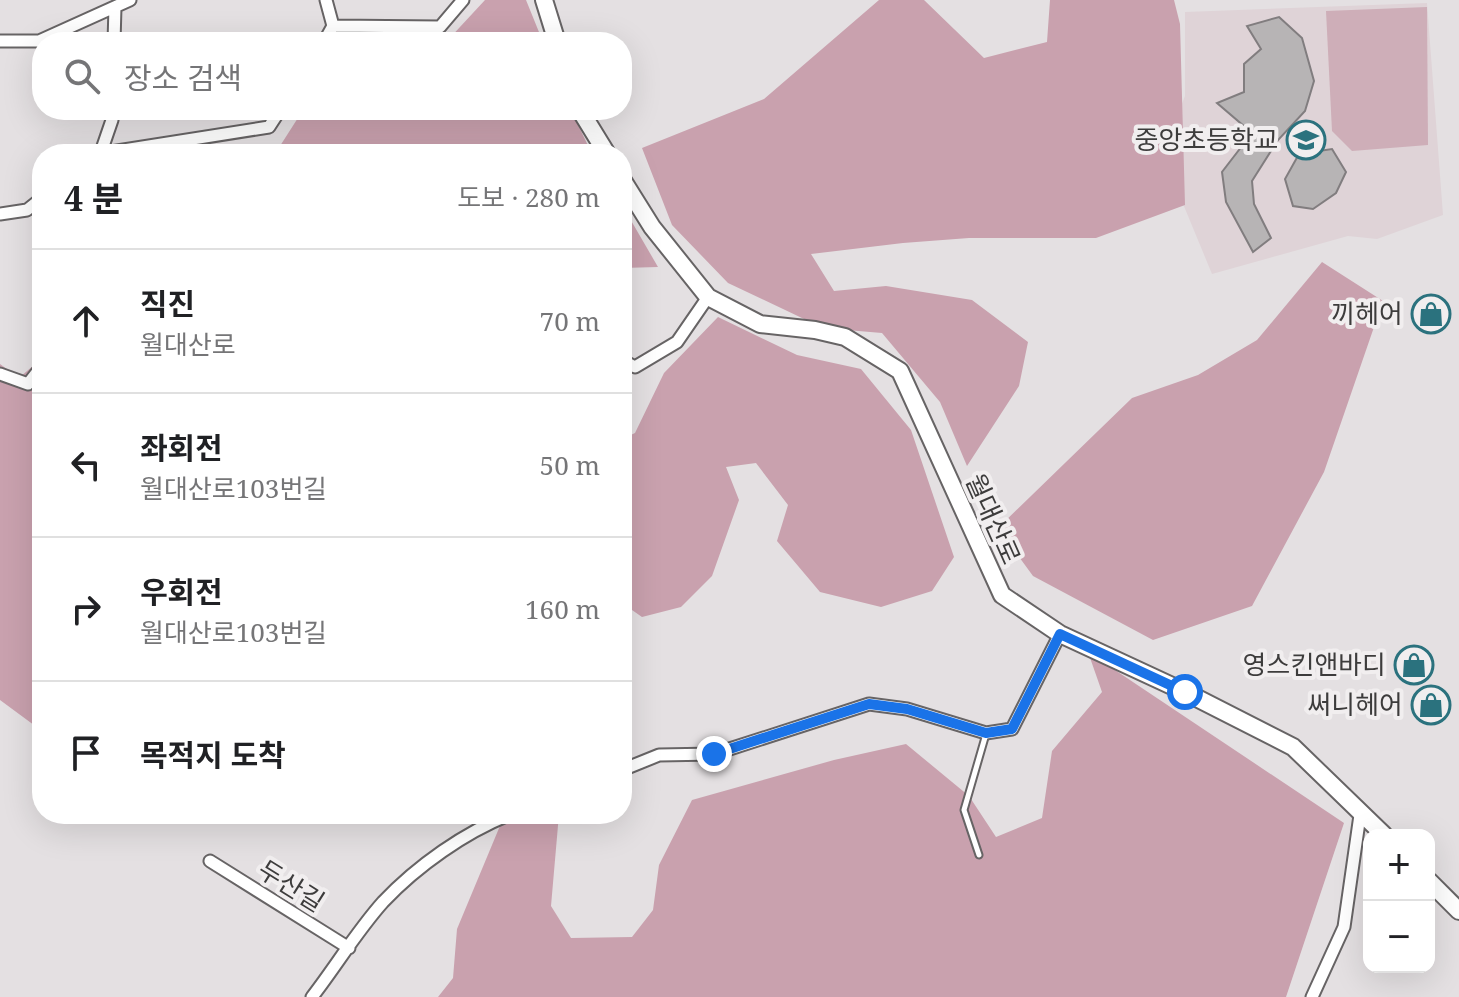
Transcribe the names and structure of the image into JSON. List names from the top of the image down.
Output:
{
  "streets": {
    "street": ["월대산로", "두산길"]
  },
  "places": {
    "school or university": ["중앙초등학교"],
    "shop": ["끼헤어", "영스킨앤바디", "써니헤어"]
  },
  "page": {
    "search": "장소 검색",
    "heading": ["4 분", "도보 · 280 m"],
    "list": [
      ["직진", "월대산로", "70 m"],
      ["좌회전", "월대산로103번길", "50 m"],
      ["우회전", "월대산로103번길", "160 m"],
      "목적지 도착"
    ],
    "map_buttons": ["+", "−"]
  }
}
